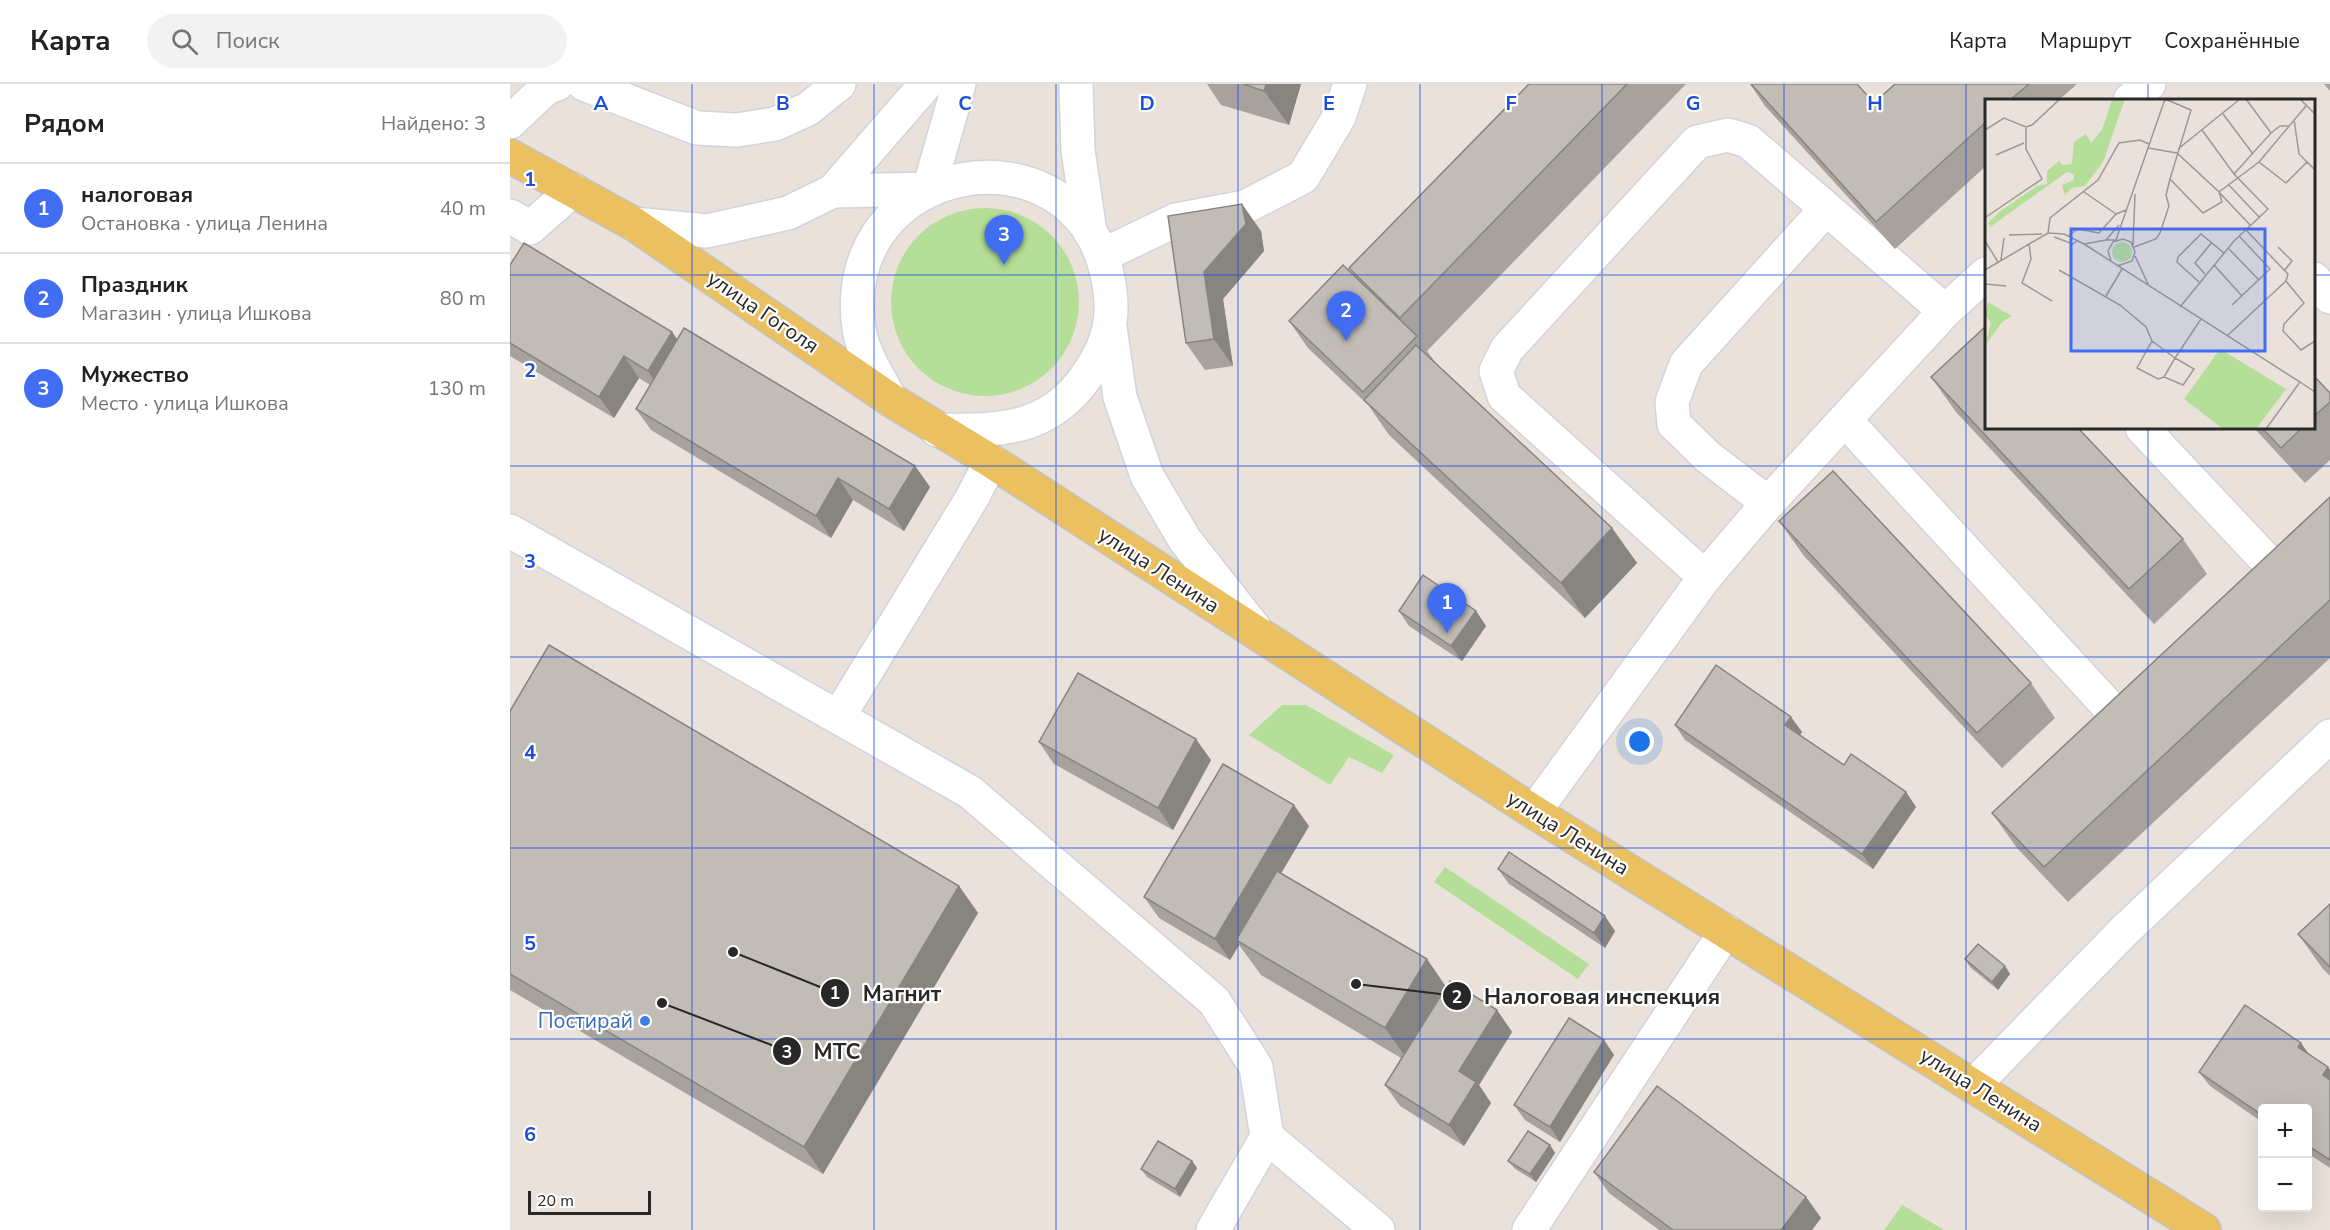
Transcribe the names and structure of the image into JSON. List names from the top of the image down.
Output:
{
  "streets": {
    "main road": ["улица Гоголя", "улица Ленина"]
  },
  "crossings": [
    ["улица Гоголя", "улица Ленина"]
  ],
  "places": [
    "Магнит",
    "Налоговая инспекция",
    "МТС",
    "Постирай"
  ],
  "scale_bar": "20 m",
  "page": {
    "header": "Карта",
    "search": "Поиск",
    "nav": ["Карта", "Маршрут", "Сохранённые"],
    "heading": ["Рядом", "Найдено: 3"],
    "list": [
      {
        "mark": "1",
        "name": "налоговая",
        "note": "Остановка · улица Ленина",
        "value": "40 m"
      },
      {
        "mark": "2",
        "name": "Праздник",
        "note": "Магазин · улица Ишкова",
        "value": "80 m"
      },
      {
        "mark": "3",
        "name": "Мужество",
        "note": "Место · улица Ишкова",
        "value": "130 m"
      }
    ],
    "pins": ["3", "2", "1"],
    "map_buttons": ["+", "−"],
    "scale": "20 m"
  },
  "grid": {
    "columns": [
      "A",
      "B",
      "C",
      "D",
      "E",
      "F",
      "G",
      "H"
    ],
    "rows": [
      "1",
      "2",
      "3",
      "4",
      "5",
      "6"
    ]
  }
}
